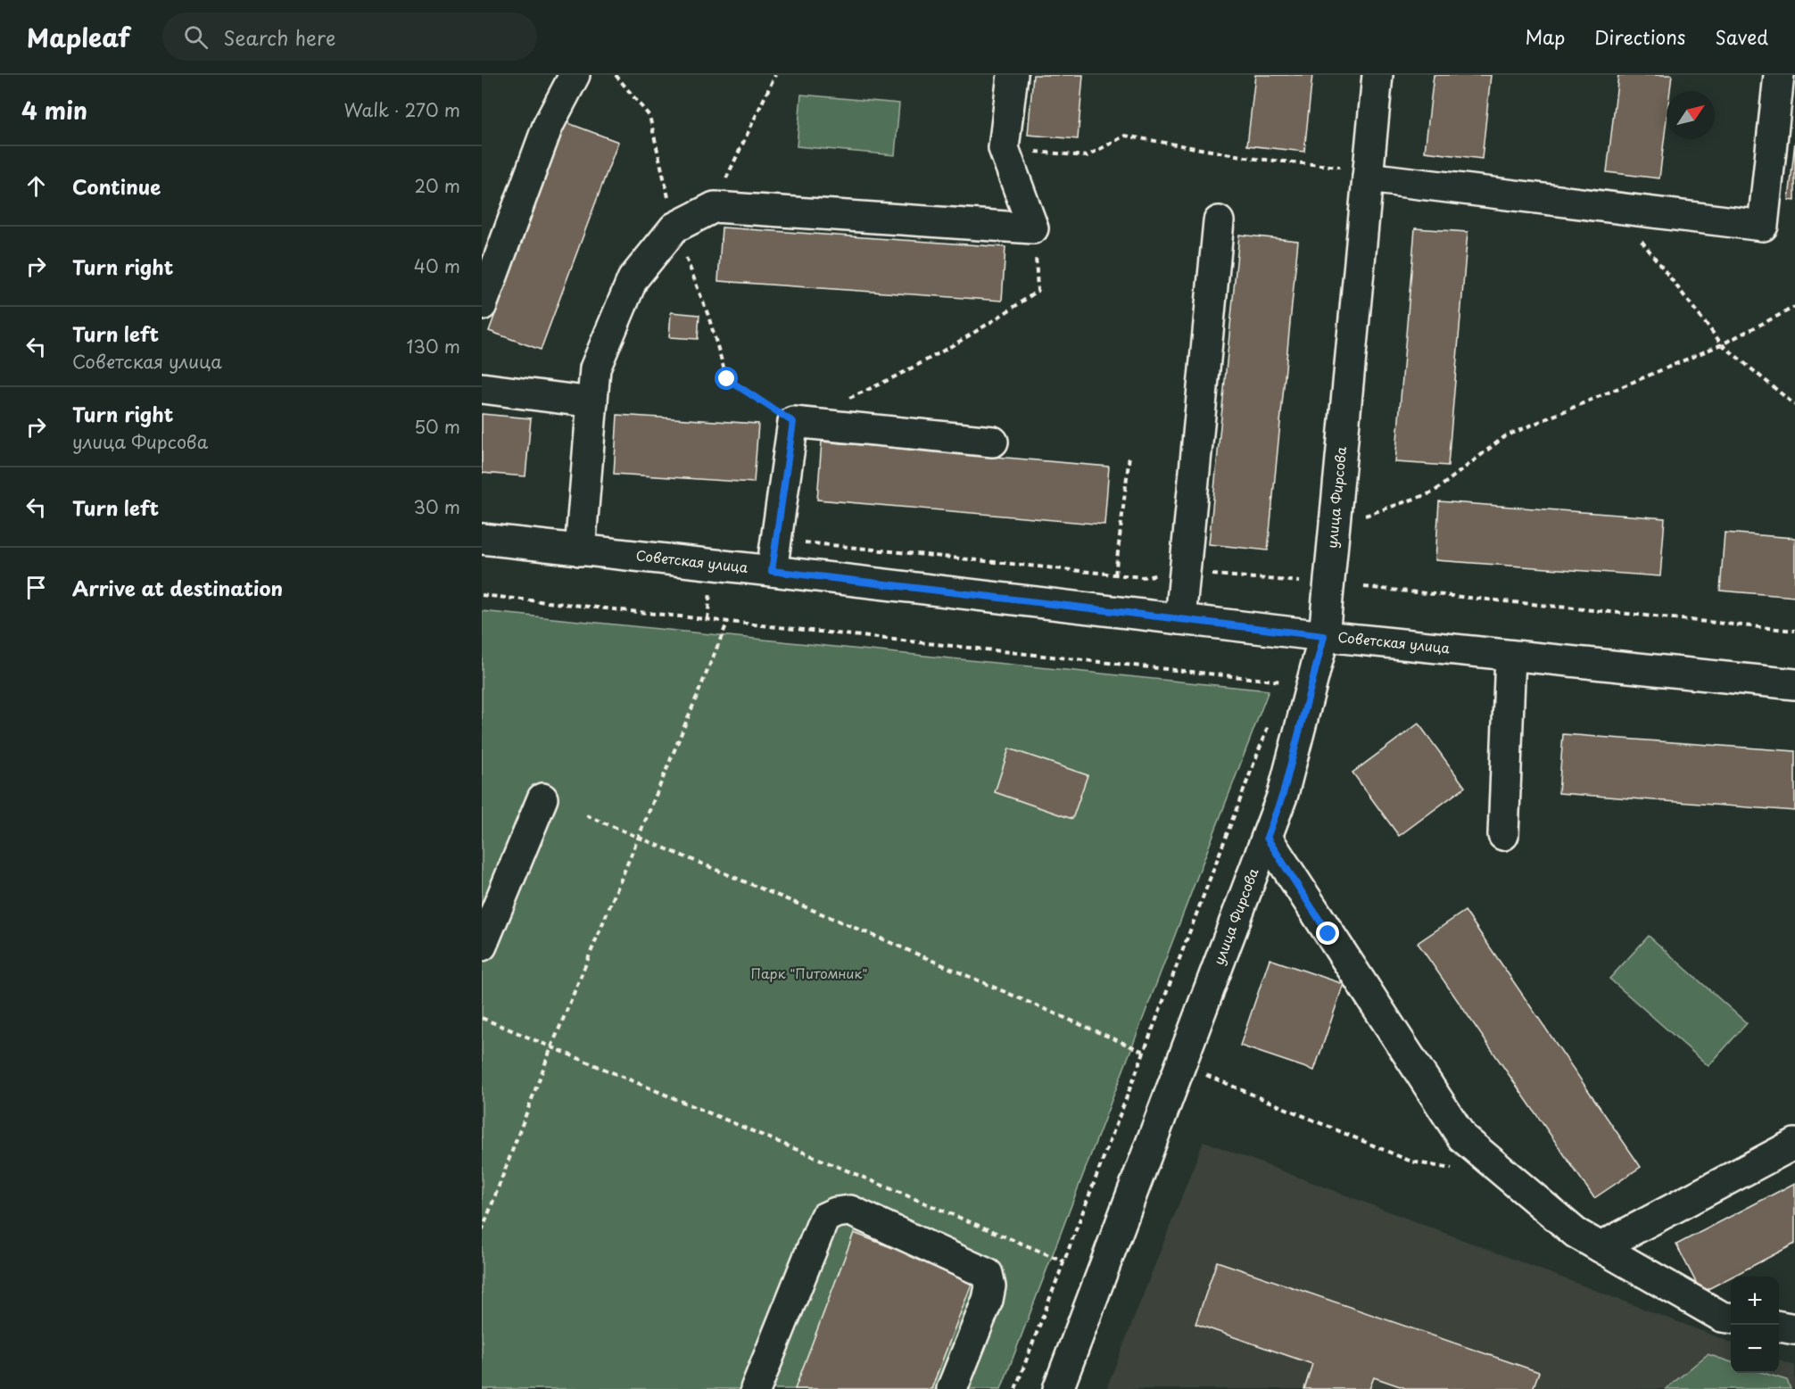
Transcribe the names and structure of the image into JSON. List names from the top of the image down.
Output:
{
  "streets": {
    "street": ["улица Фирсова", "Советская улица"]
  },
  "crossings": [
    ["улица Фирсова", "Советская улица"]
  ],
  "parks": ["Парк \"Питомник\""],
  "north": "top right",
  "page": {
    "header": "Mapleaf",
    "search": "Search here",
    "nav": ["Map", "Directions", "Saved"],
    "heading": ["4 min", "Walk · 270 m"],
    "list": [
      ["Continue", "20 m"],
      ["Turn right", "40 m"],
      ["Turn left", "Советская улица", "130 m"],
      ["Turn right", "улица Фирсова", "50 m"],
      ["Turn left", "30 m"],
      "Arrive at destination"
    ],
    "map_buttons": ["+", "−"]
  }
}
